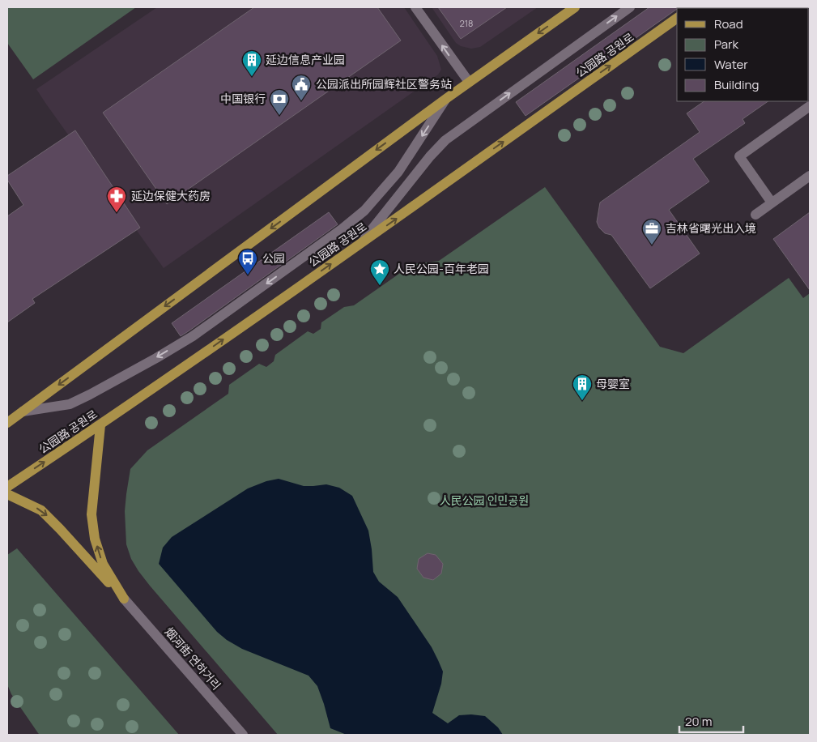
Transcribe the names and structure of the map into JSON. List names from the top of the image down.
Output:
{
  "streets": {
    "main road": ["公园路 공원로"],
    "street": ["烟河街 연하거리"]
  },
  "parks": ["人民公园 인민공원"],
  "places": {
    "building": ["延边信息产业园", "母婴室"],
    "public building": ["公园派出所园辉社区警务站"],
    "bank": ["中国银行"],
    "pharmacy": ["延边保健大药房"],
    "office": ["吉林省曙光出入境"],
    "bus stop": ["公园"],
    "place": ["人民公园-百年老园"]
  },
  "house_numbers": ["218"],
  "legend": [
    "Road",
    "Park",
    "Water",
    "Building"
  ],
  "scale_bar": "20 m"
}
